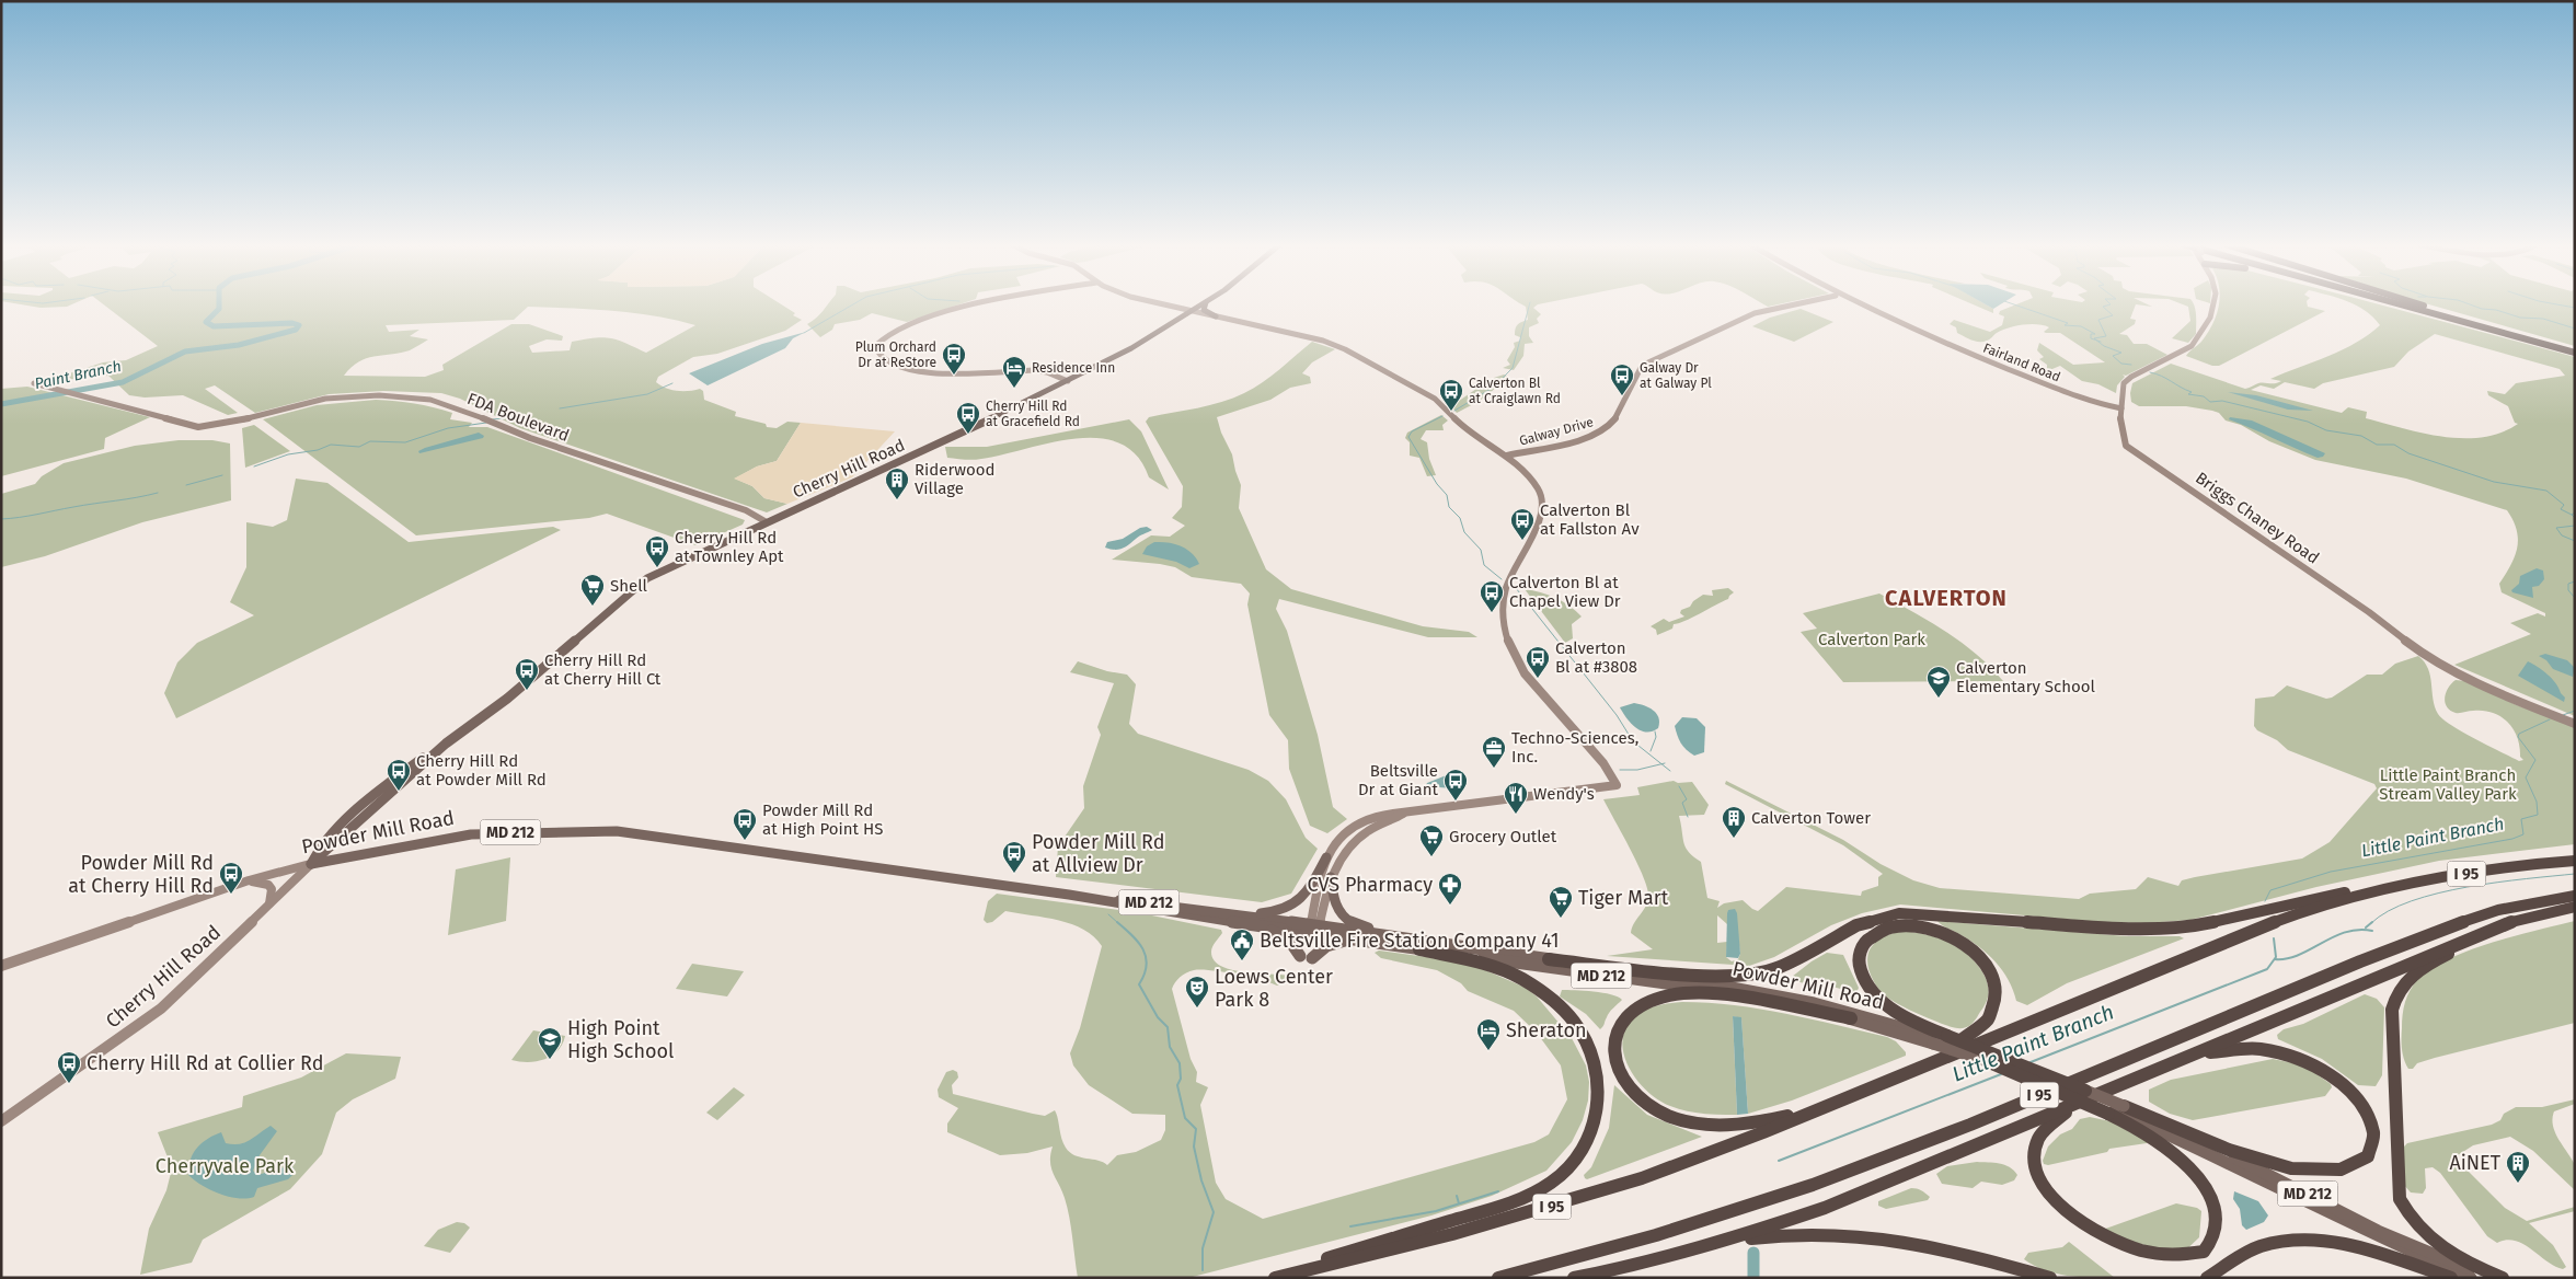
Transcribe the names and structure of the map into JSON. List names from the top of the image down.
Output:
{
  "streets": {
    "highway": ["I 95"],
    "main road": ["Cherry Hill Road", "Powder Mill Road", "MD 212"],
    "street": [
      "Fairland Road",
      "FDA Boulevard",
      "Galway Drive",
      "Briggs Chaney Road"
    ]
  },
  "crossings": [
    ["Fairland Road", "Briggs Chaney Road"],
    ["FDA Boulevard", "Cherry Hill Road"],
    ["Cherry Hill Road", "Powder Mill Road"]
  ],
  "districts": ["CALVERTON"],
  "water": ["Paint Branch", "Little Paint Branch"],
  "parks": ["Calverton Park", "Little Paint Branch Stream Valley Park", "Cherryvale Park"],
  "places": {
    "bus stop": [
      "Plum Orchard Dr at ReStore",
      "Galway Dr at Galway Pl",
      "Calverton Bl at Craiglawn Rd",
      "Cherry Hill Rd at Gracefield Rd",
      "Calverton Bl at Fallston Av",
      "Cherry Hill Rd at Townley Apt",
      "Calverton Bl at Chapel View Dr",
      "Calverton Bl at #3808",
      "Cherry Hill Rd at Cherry Hill Ct",
      "Cherry Hill Rd at Powder Mill Rd",
      "Beltsville Dr at Giant",
      "Powder Mill Rd at High Point HS",
      "Powder Mill Rd at Allview Dr",
      "Powder Mill Rd at Cherry Hill Rd",
      "Cherry Hill Rd at Collier Rd"
    ],
    "hotel": ["Residence Inn", "Sheraton"],
    "building": ["Riderwood Village", "Calverton Tower", "AiNET"],
    "supermarket": ["Shell", "Grocery Outlet", "Tiger Mart"],
    "school or university": ["Calverton Elementary School", "High Point High School"],
    "office": ["Techno-Sciences, Inc."],
    "restaurant": ["Wendy's"],
    "pharmacy": ["CVS Pharmacy"],
    "public building": ["Beltsville Fire Station Company 41"],
    "theatre": ["Loews Center Park 8"]
  }
}
